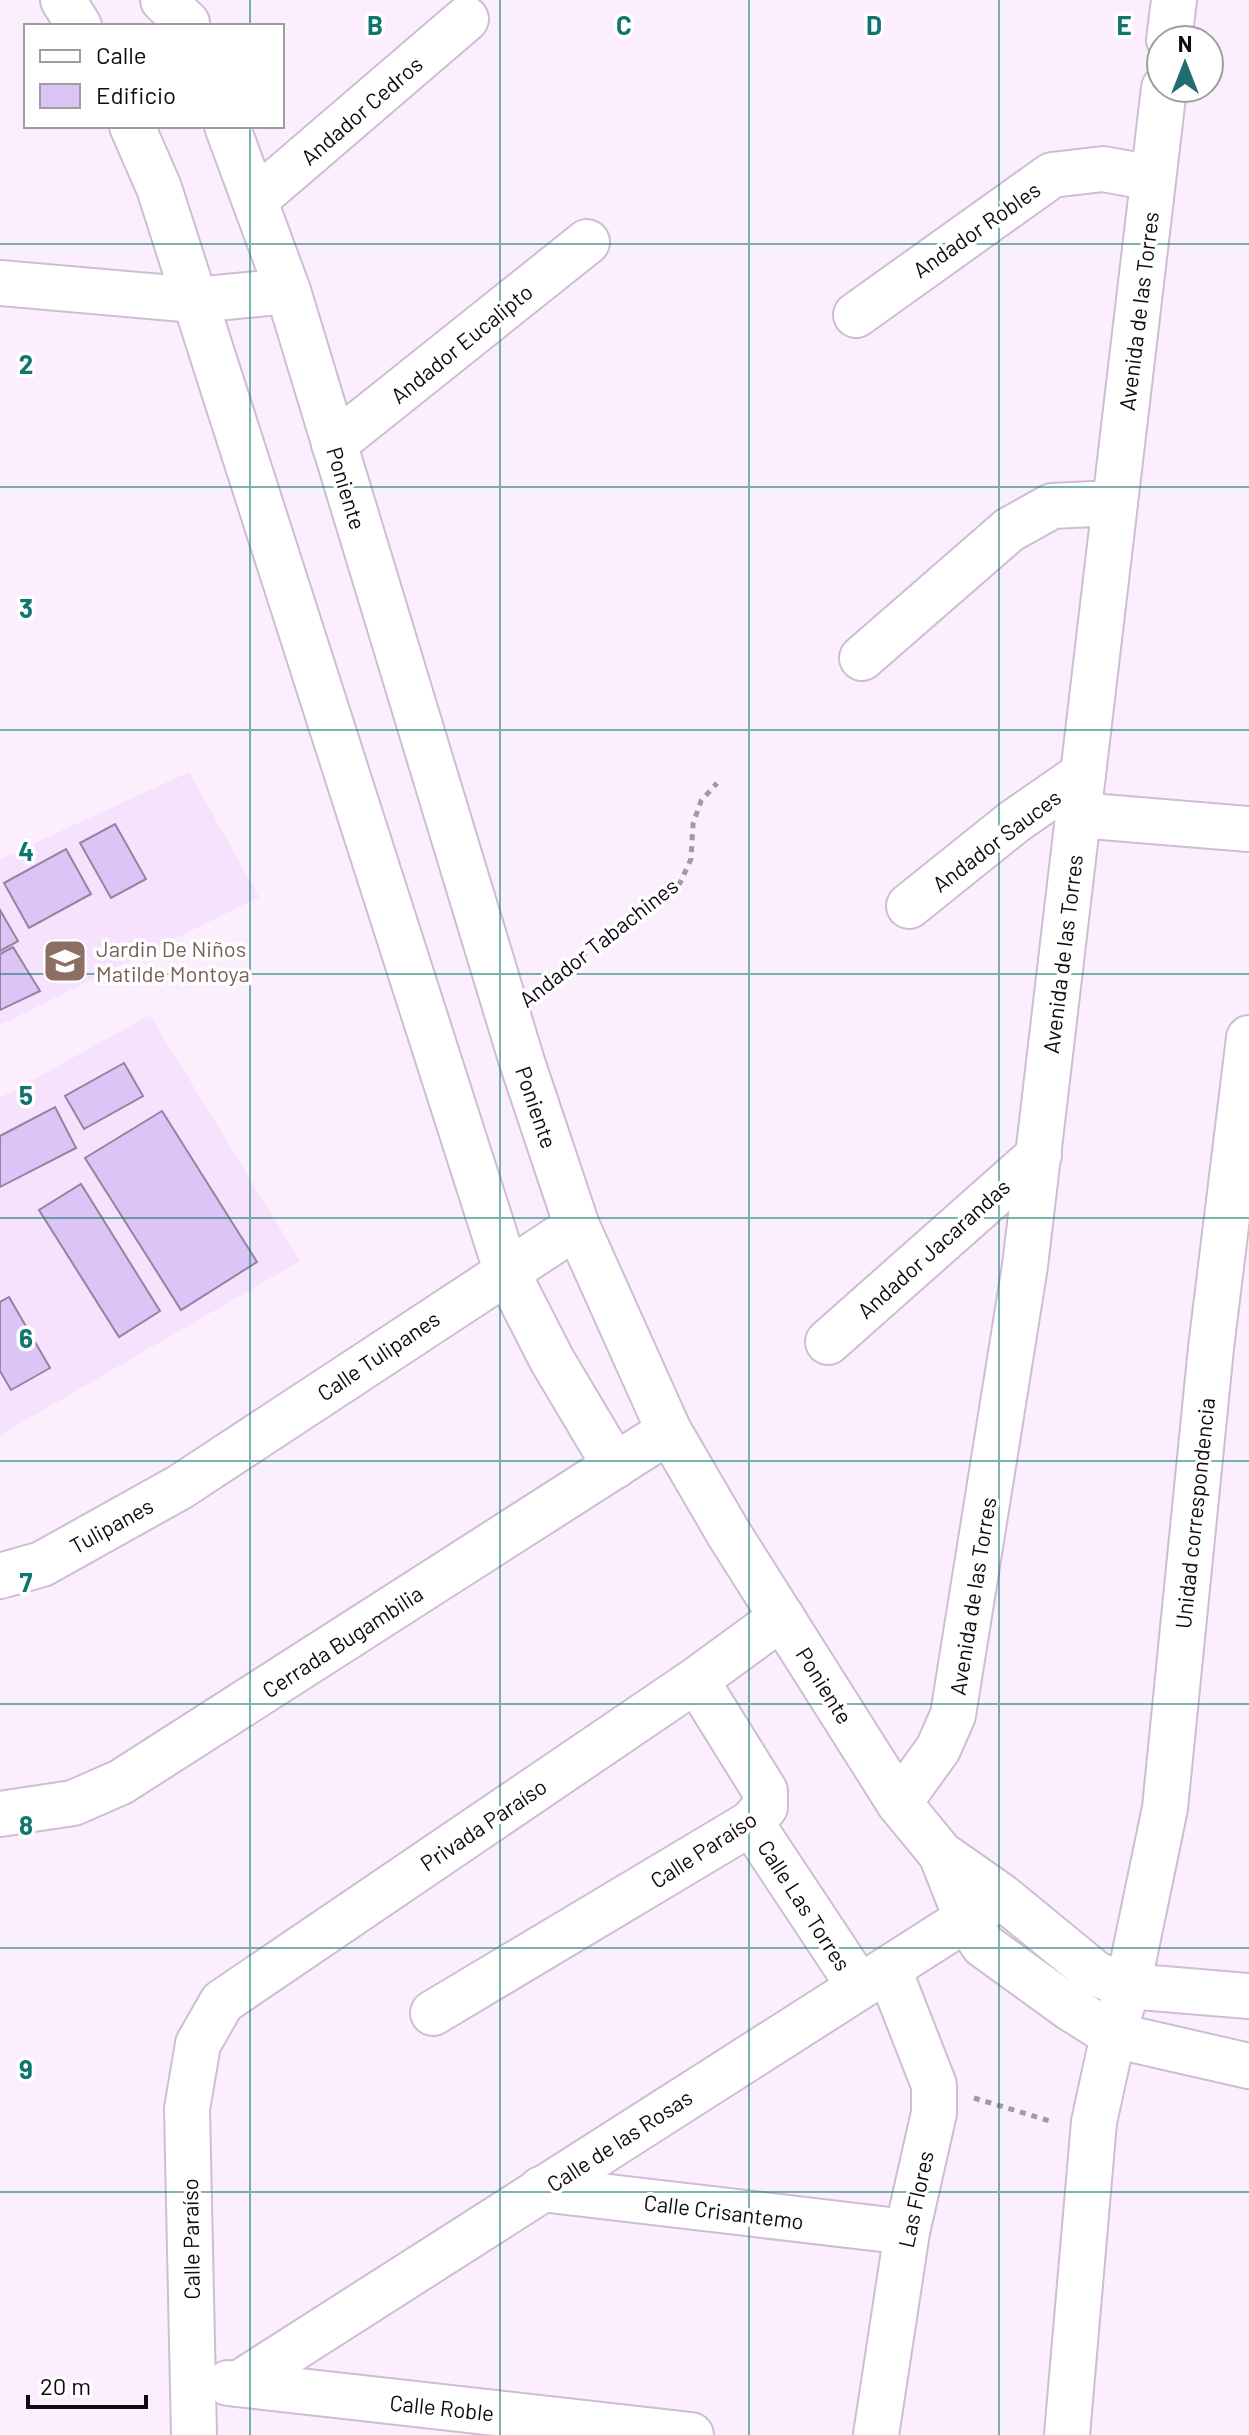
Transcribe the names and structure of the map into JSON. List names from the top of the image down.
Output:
{
  "streets": {
    "street": [
      "Andador Cedros",
      "Andador Robles",
      "Avenida de las Torres",
      "Andador Eucalipto",
      "Poniente",
      "Andador Sauces",
      "Andador Jacarandas",
      "Calle Tulipanes",
      "Unidad correspondencia",
      "Tulipanes",
      "Cerrada Bugambilia",
      "Privada Paraíso",
      "Calle Paraíso",
      "Calle Las Torres",
      "Calle de las Rosas",
      "Las Flores",
      "Calle Crisantemo",
      "Calle Roble"
    ],
    "path": ["Andador Tabachines"]
  },
  "crossings": [
    ["Andador Cedros", "Poniente"],
    ["Andador Robles", "Avenida de las Torres"],
    ["Avenida de las Torres", "Poniente"],
    ["Avenida de las Torres", "Andador Sauces"],
    ["Avenida de las Torres", "Andador Jacarandas"],
    ["Andador Eucalipto", "Poniente"],
    ["Poniente", "Andador Tabachines"],
    ["Poniente", "Calle Tulipanes"],
    ["Poniente", "Unidad correspondencia"],
    ["Poniente", "Cerrada Bugambilia"],
    ["Poniente", "Privada Paraíso"],
    ["Poniente", "Calle de las Rosas"],
    ["Calle Tulipanes", "Tulipanes"],
    ["Privada Paraíso", "Calle Paraíso"],
    ["Privada Paraíso", "Calle Las Torres"],
    ["Calle Paraíso", "Calle Las Torres"],
    ["Calle Paraíso", "Calle Roble"],
    ["Calle Las Torres", "Calle de las Rosas"],
    ["Calle Las Torres", "Las Flores"],
    ["Calle de las Rosas", "Las Flores"],
    ["Calle de las Rosas", "Calle Crisantemo"],
    ["Calle de las Rosas", "Calle Roble"],
    ["Las Flores", "Calle Crisantemo"]
  ],
  "places": {
    "school or university": ["Jardin De Niños Matilde Montoya"]
  },
  "legend": ["Calle", "Edificio"],
  "scale_bar": "20 m",
  "north": "top",
  "grid": {
    "columns": [
      "B",
      "C",
      "D",
      "E"
    ],
    "rows": [
      "2",
      "3",
      "4",
      "5",
      "6",
      "7",
      "8",
      "9"
    ]
  }
}
